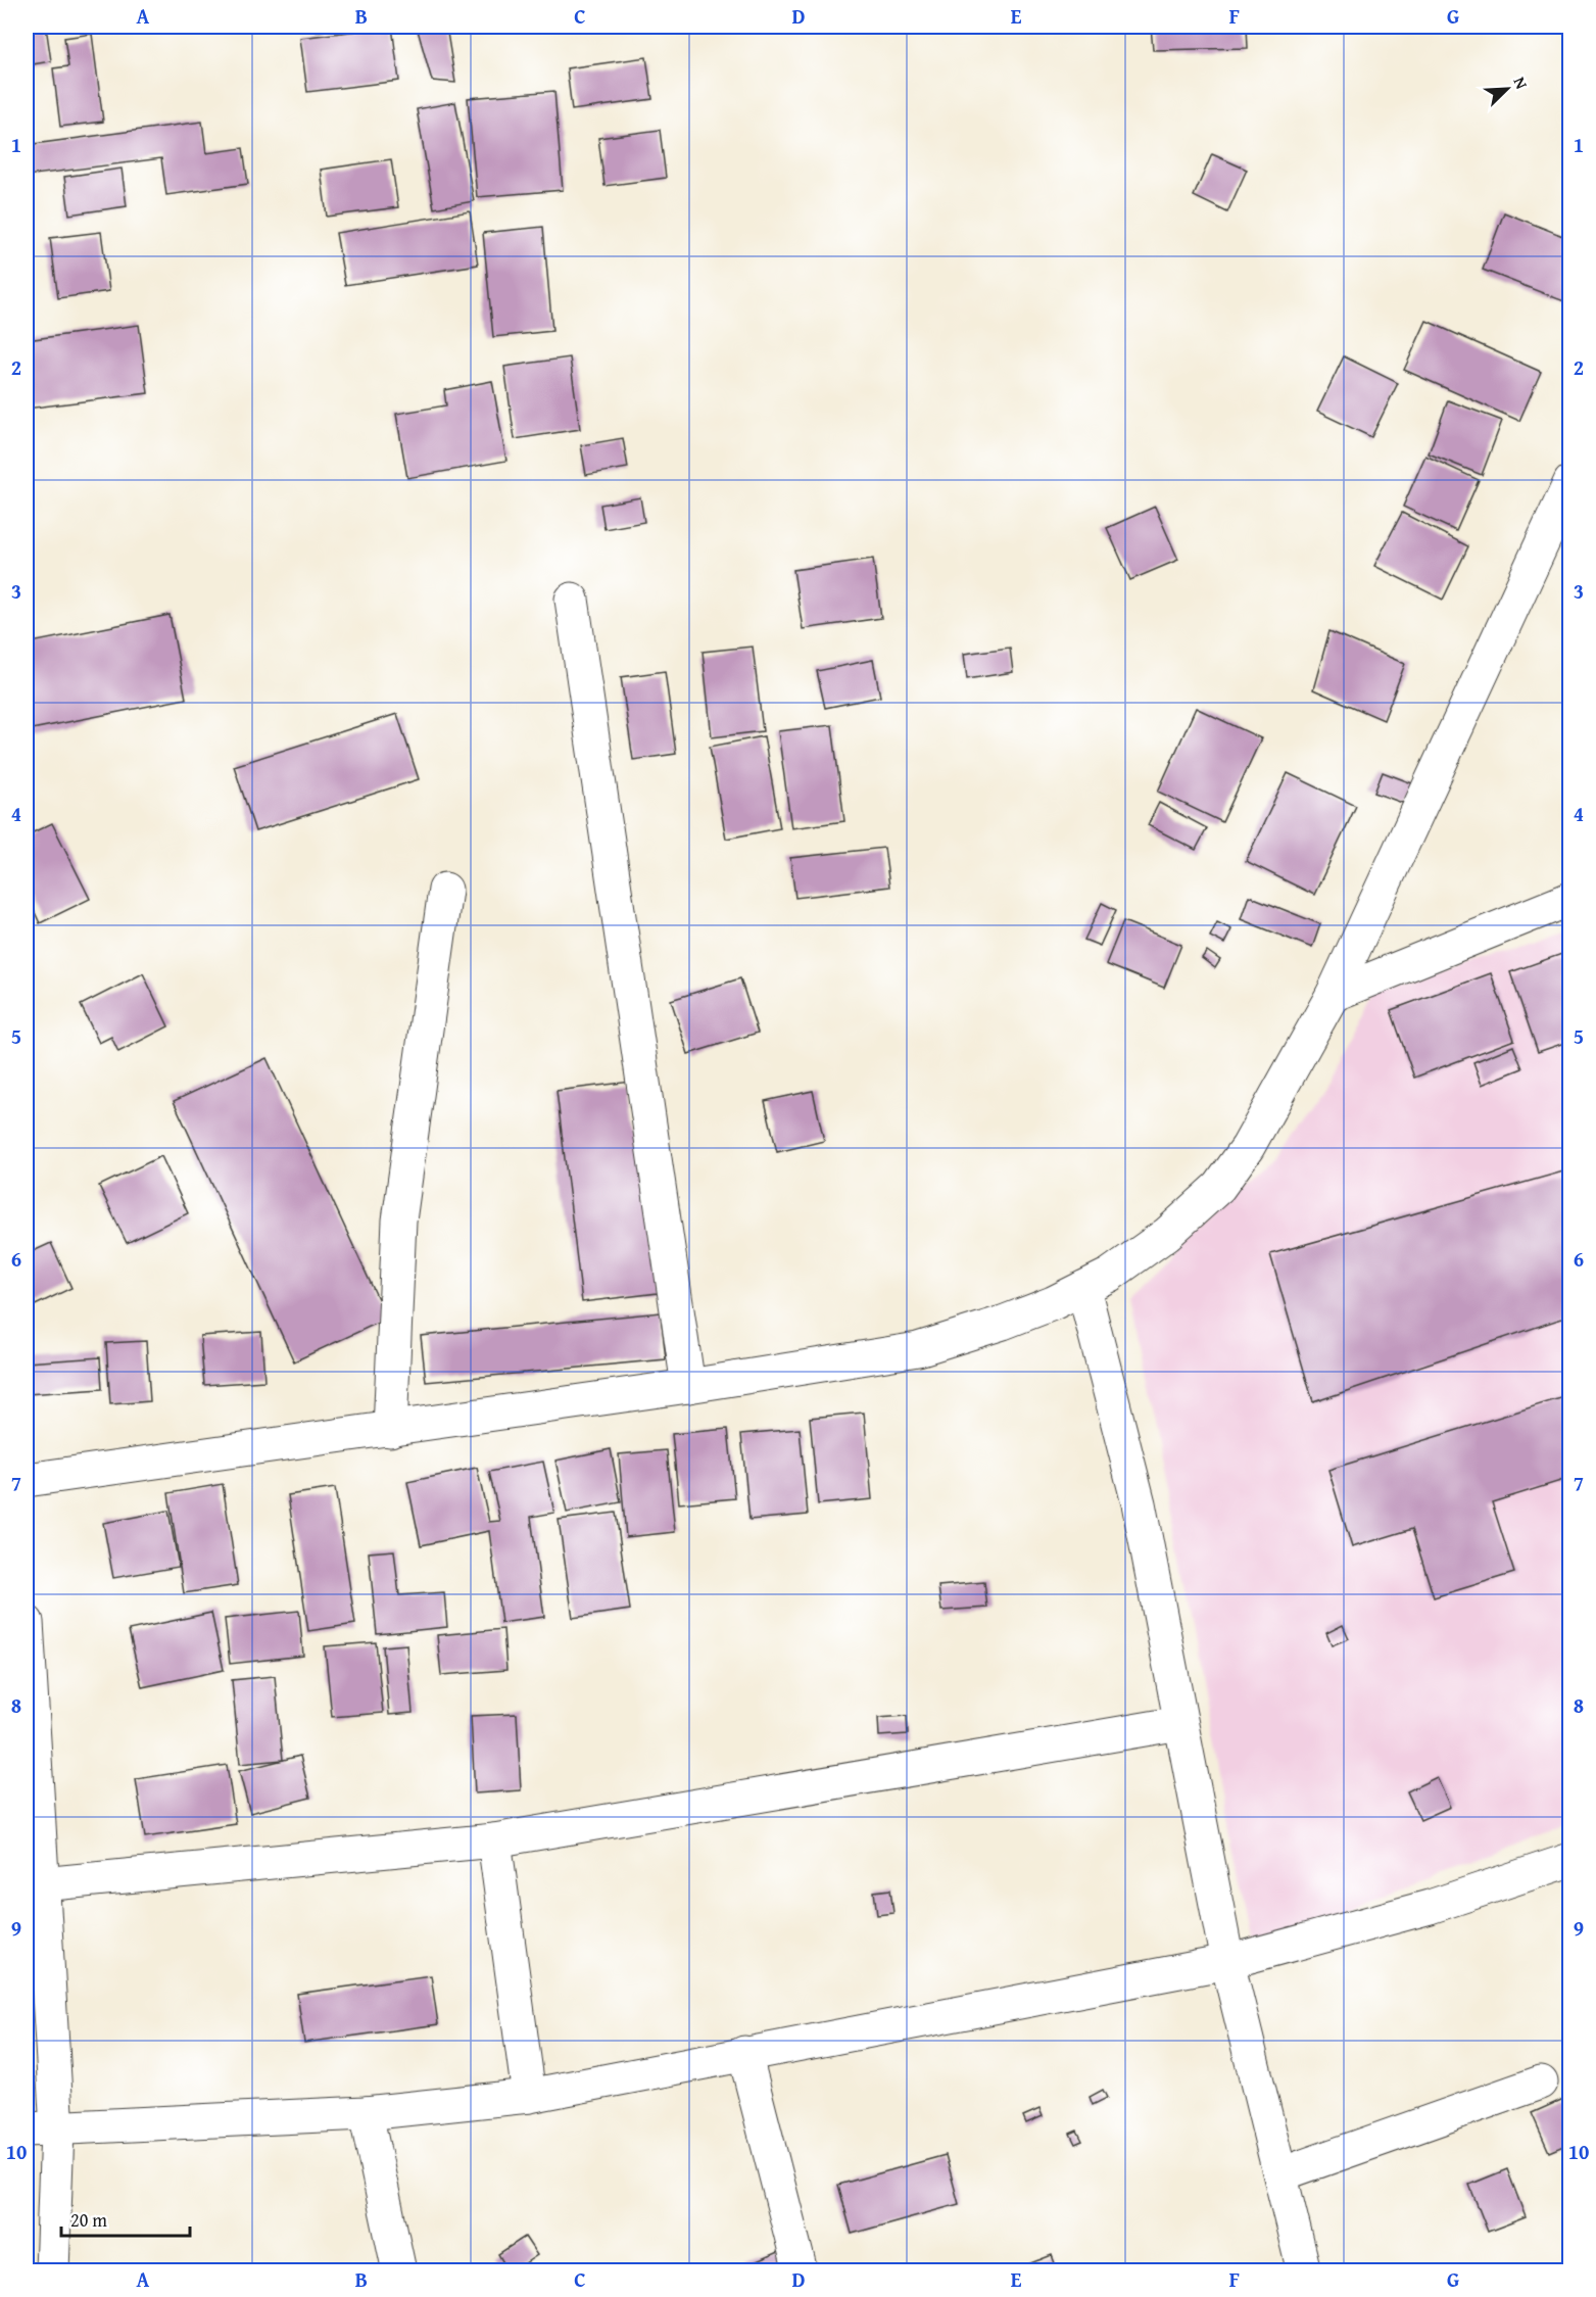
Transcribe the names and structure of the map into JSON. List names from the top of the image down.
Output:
{
  "scale_bar": "20 m",
  "north": "top right",
  "grid": {
    "columns": [
      "A",
      "B",
      "C",
      "D",
      "E",
      "F",
      "G"
    ],
    "rows": [
      "1",
      "2",
      "3",
      "4",
      "5",
      "6",
      "7",
      "8",
      "9",
      "10"
    ]
  }
}
